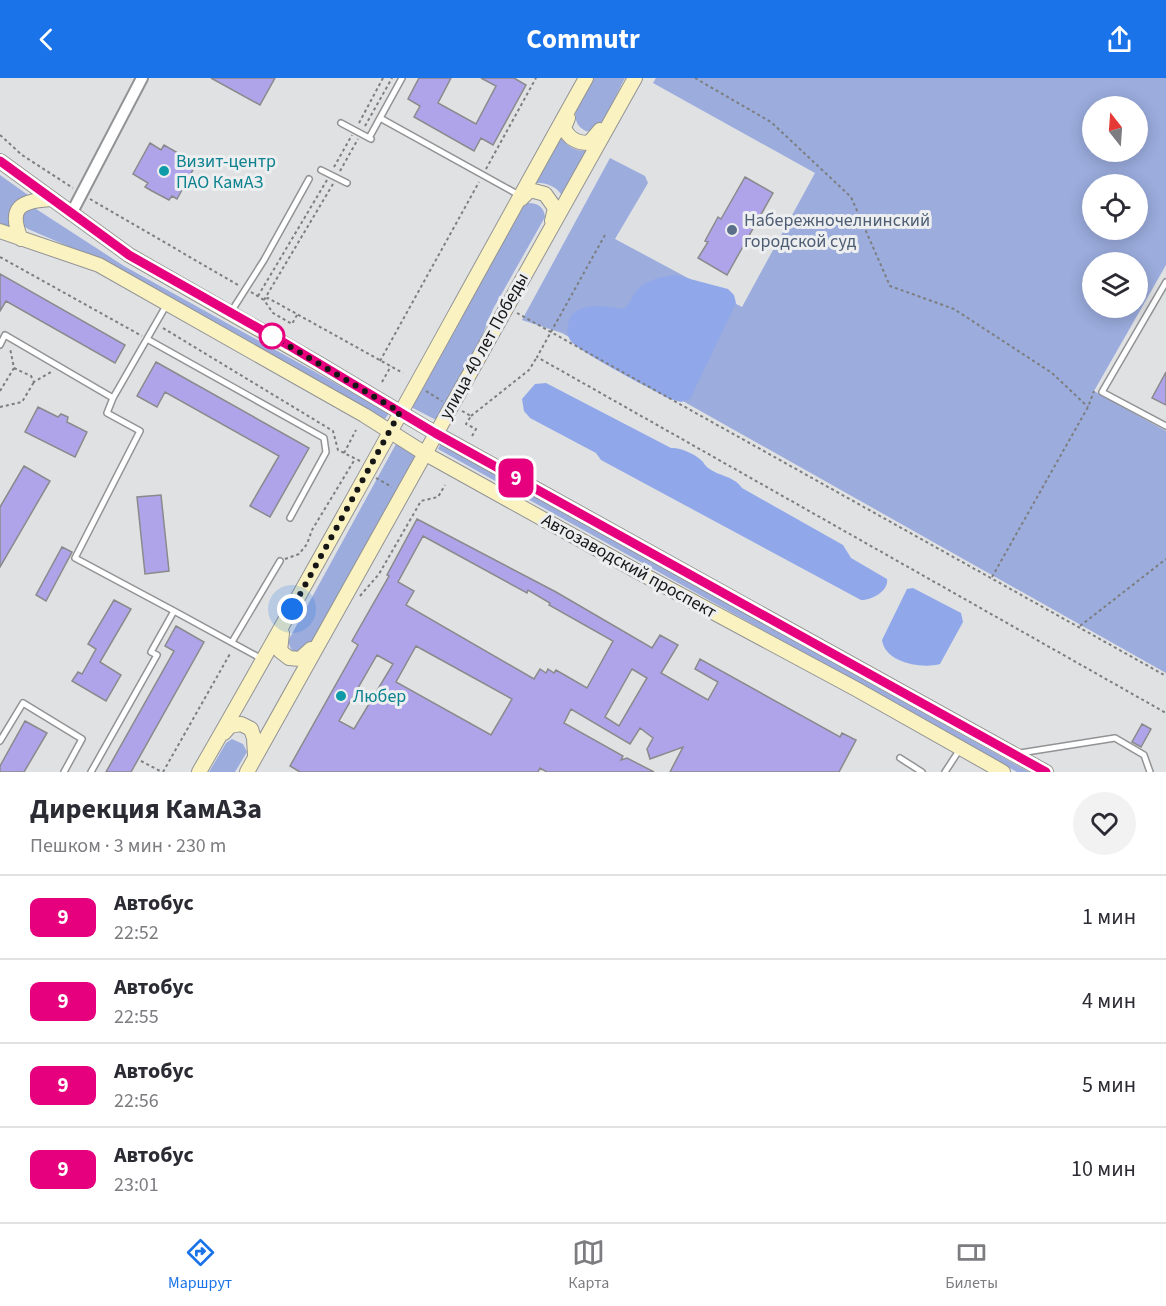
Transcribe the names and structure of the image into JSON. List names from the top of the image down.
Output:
{
  "streets": {
    "street": ["улица 40 лет Победы", "Автозаводский проспект"]
  },
  "crossings": [
    ["улица 40 лет Победы", "Автозаводский проспект"]
  ],
  "places": ["Визит-центр ПАО КамАЗ", "Набережночелнинский городской суд", "Любер"],
  "lines": ["bus line 9"],
  "north": "top",
  "page": {
    "header": "Commutr",
    "on_map": "9",
    "heading": ["Дирекция КамАЗа", "Пешком · 3 мин · 230 m"],
    "list": [
      {
        "mark": "9",
        "name": "Автобус",
        "note": "22:52",
        "value": "1 мин"
      },
      {
        "mark": "9",
        "name": "Автобус",
        "note": "22:55",
        "value": "4 мин"
      },
      {
        "mark": "9",
        "name": "Автобус",
        "note": "22:56",
        "value": "5 мин"
      },
      {
        "mark": "9",
        "name": "Автобус",
        "note": "23:01",
        "value": "10 мин"
      }
    ],
    "tabs": ["Маршрут", "Карта", "Билеты"]
  }
}
